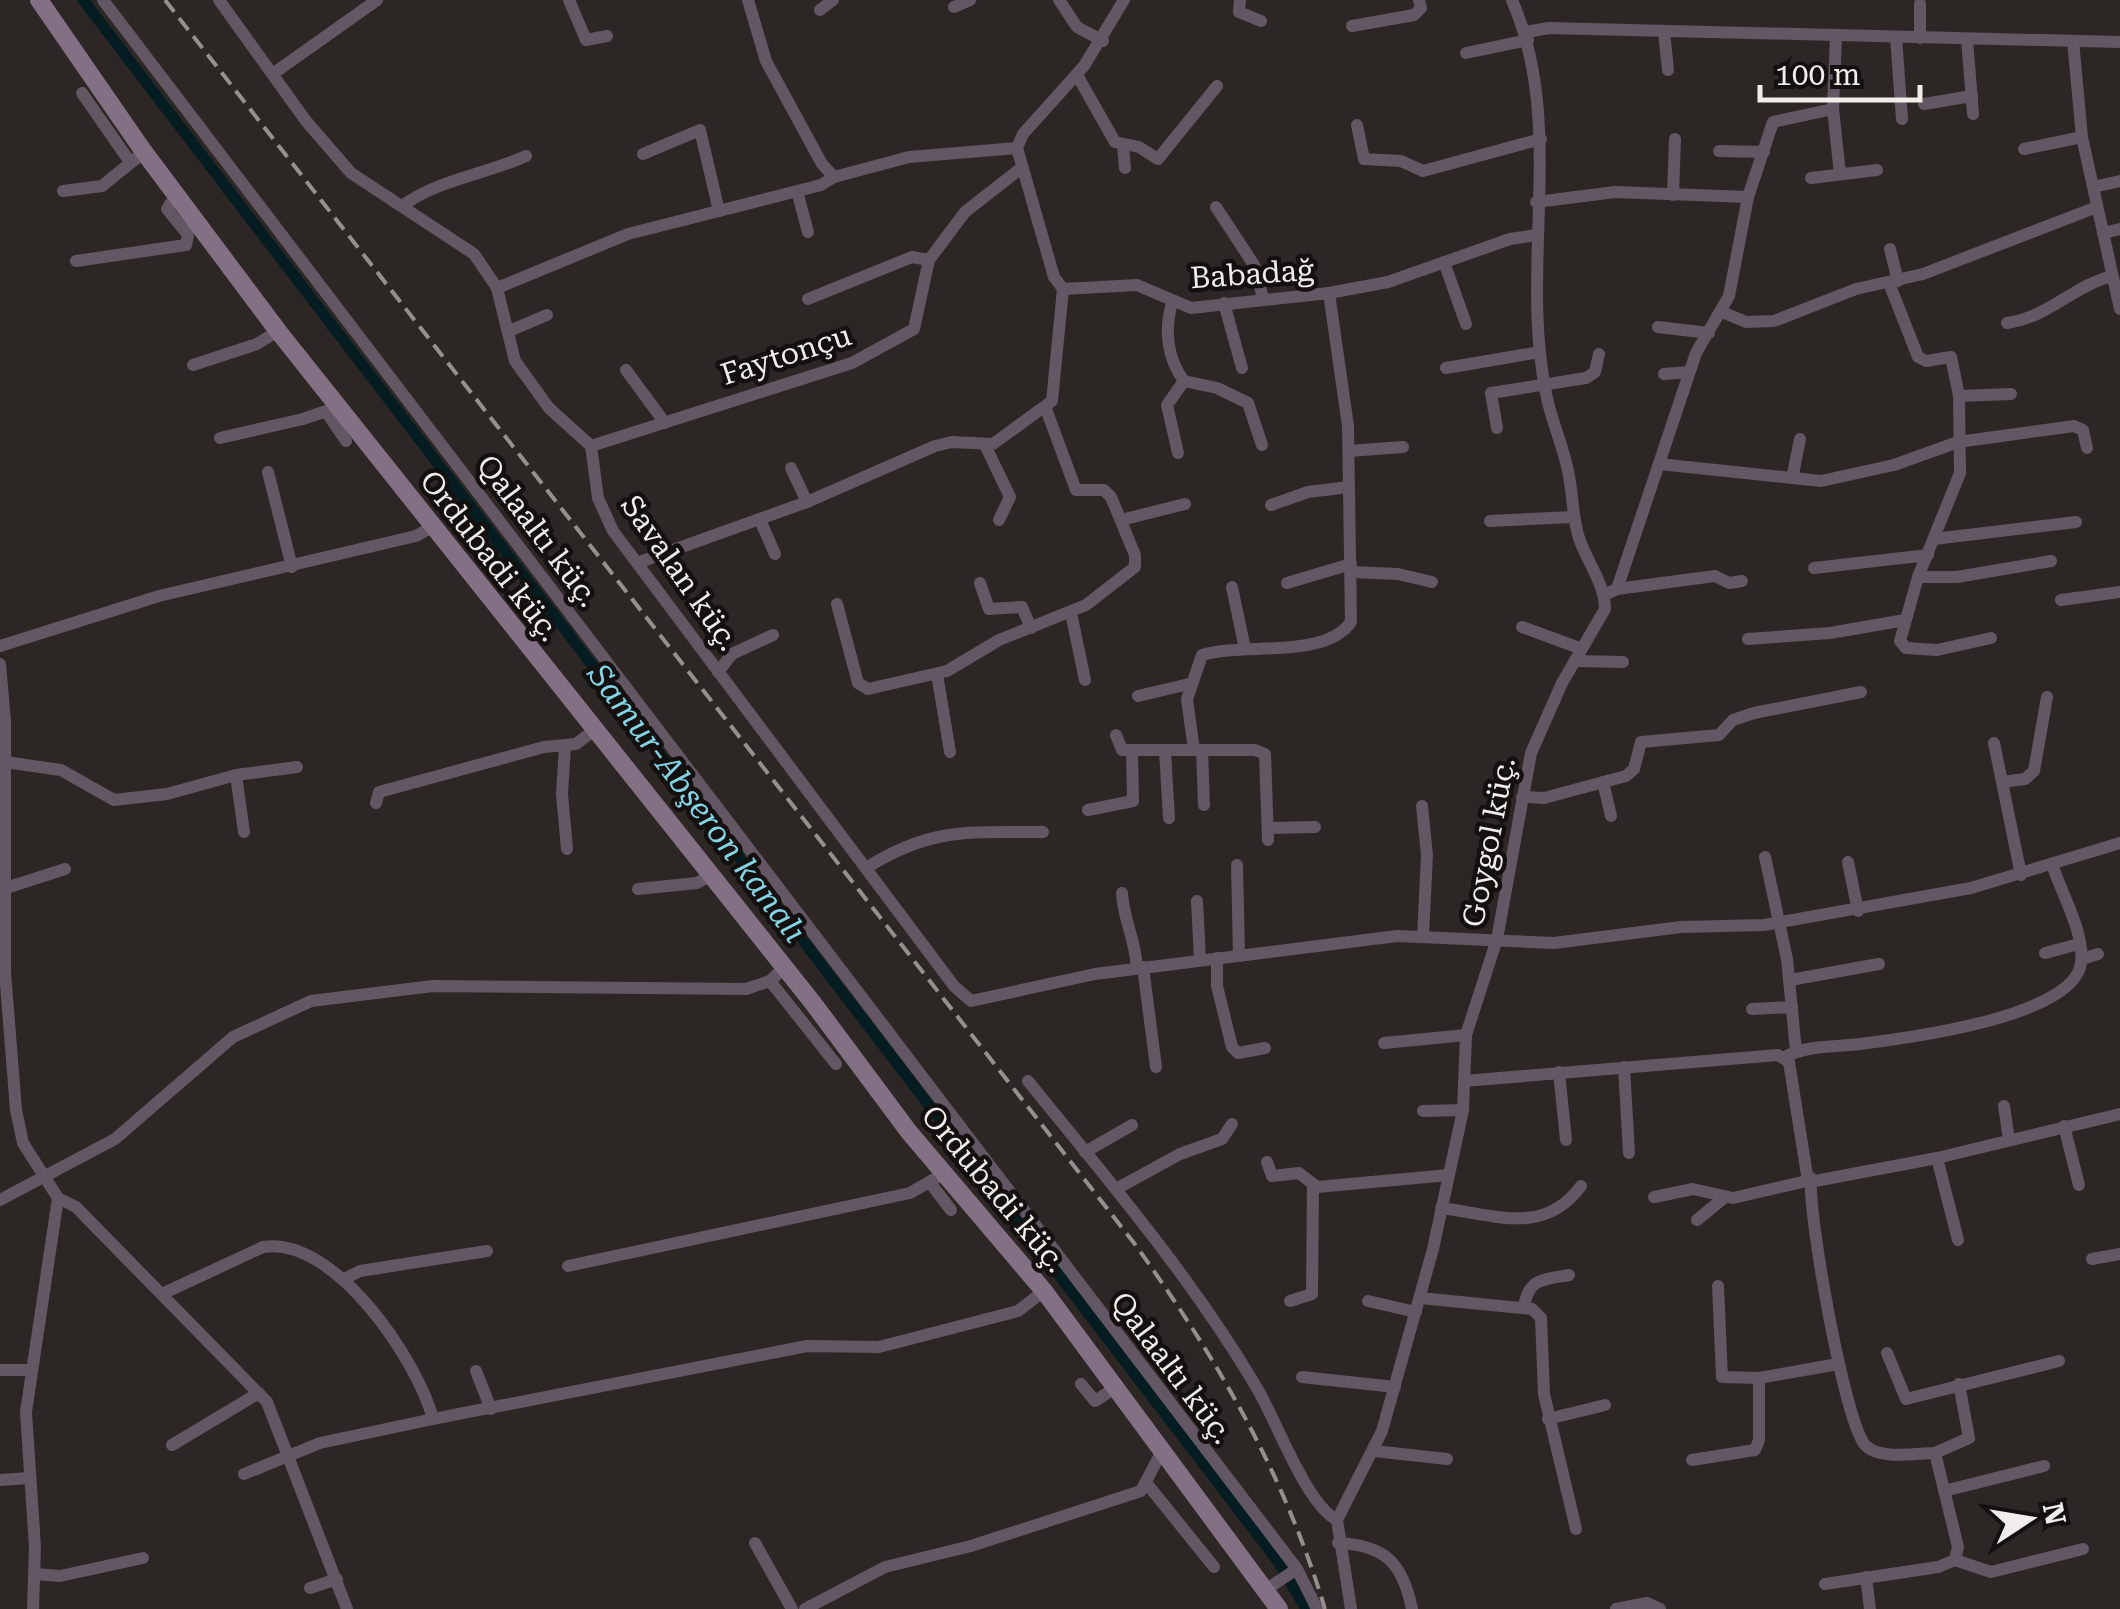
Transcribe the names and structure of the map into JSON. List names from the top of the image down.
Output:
{
  "streets": {
    "street": [
      "Babadağ",
      "Faytonçu",
      "Qalaaltı küç.",
      "Ordubadi küç.",
      "Savalan küç.",
      "Goygol küç."
    ]
  },
  "crossings": [
    ["Faytonçu", "Savalan küç."]
  ],
  "water": ["Samur-Abşeron kanalı"],
  "scale_bar": "100 m",
  "north": "right"
}
